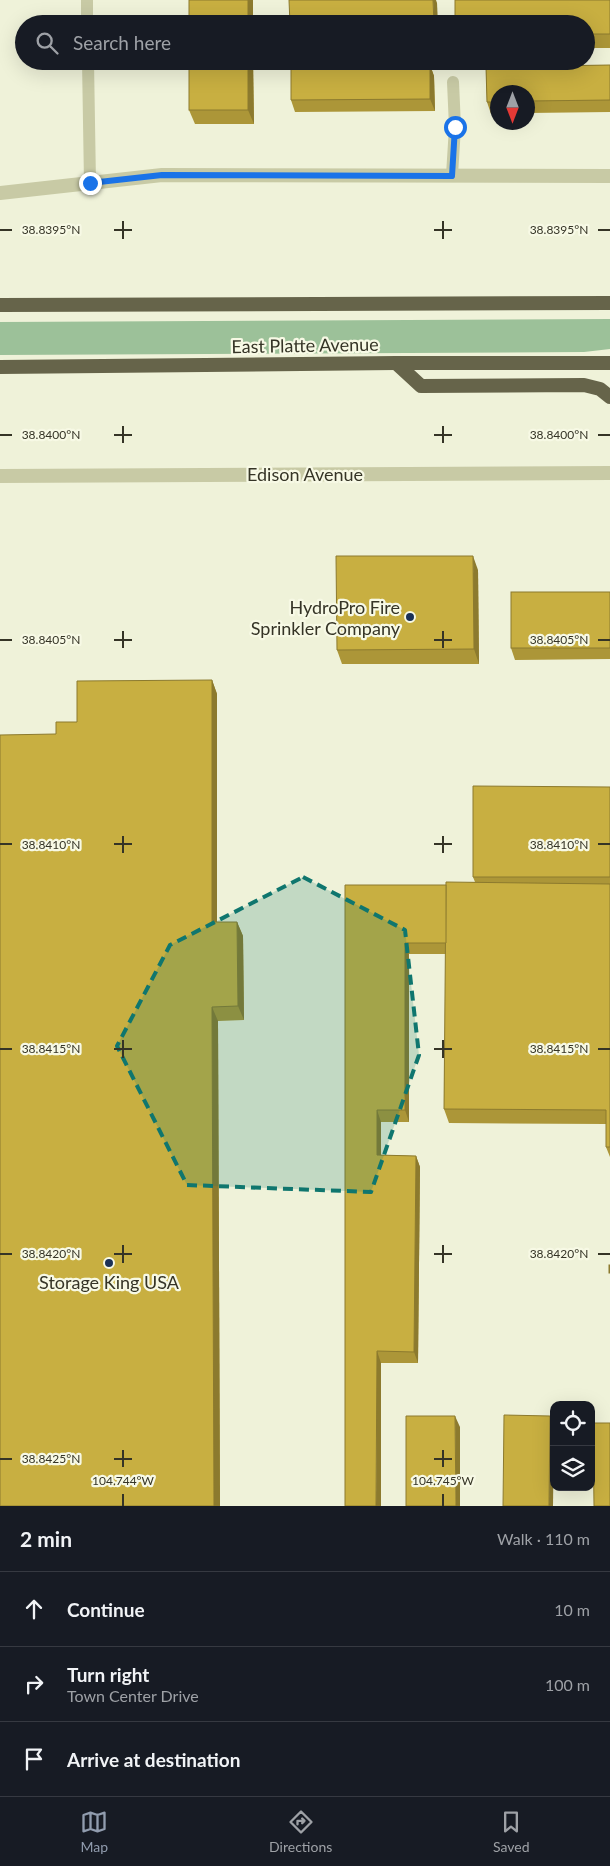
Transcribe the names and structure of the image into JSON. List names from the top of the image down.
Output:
{
  "streets": {
    "highway": ["East Platte Avenue"],
    "street": ["Edison Avenue"]
  },
  "places": ["HydroPro Fire Sprinkler Company", "Storage King USA"],
  "north": "bottom",
  "page": {
    "search": "Search here",
    "heading": ["2 min", "Walk · 110 m"],
    "list": [
      ["Continue", "10 m"],
      ["Turn right", "Town Center Drive", "100 m"],
      "Arrive at destination"
    ],
    "nav": ["Map", "Directions", "Saved"]
  },
  "coordinates": [
    "38.8395°N",
    "38.8400°N",
    "38.8405°N",
    "38.8410°N",
    "38.8415°N",
    "38.8420°N",
    "38.8425°N",
    "104.744°W",
    "104.745°W"
  ]
}
